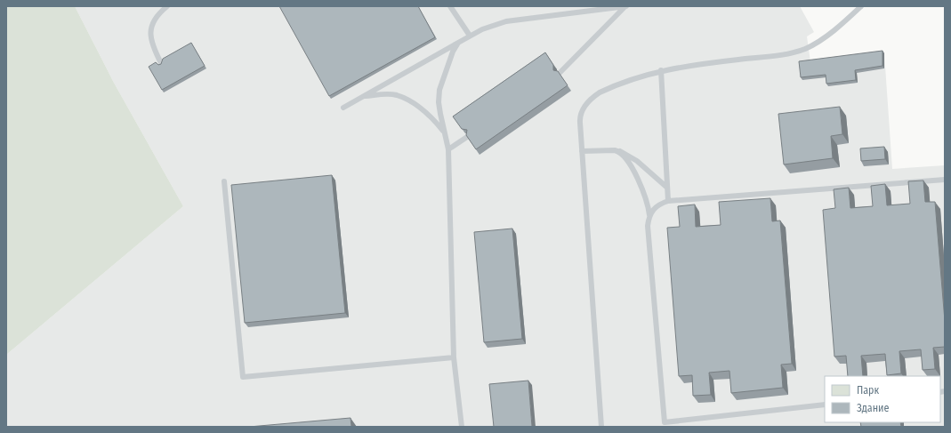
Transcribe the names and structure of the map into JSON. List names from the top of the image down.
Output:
{
  "legend": ["Парк", "Здание"]
}
